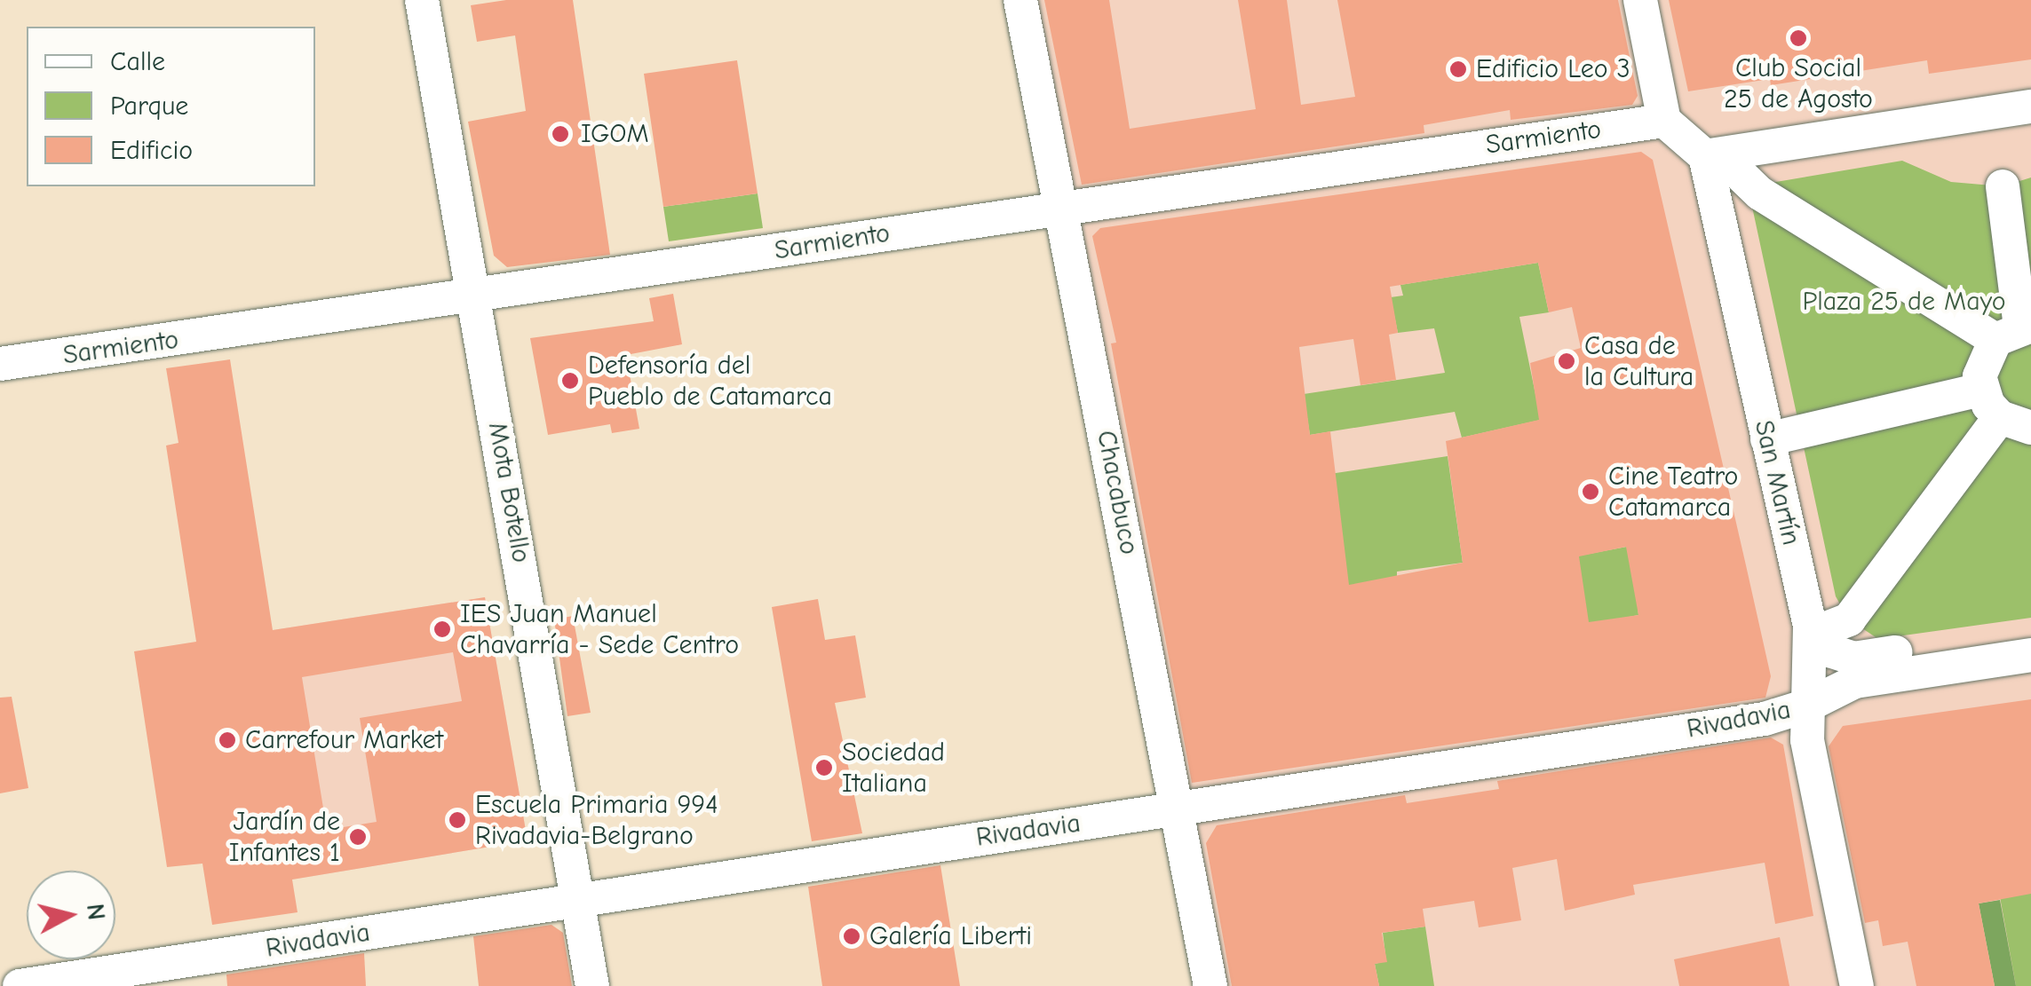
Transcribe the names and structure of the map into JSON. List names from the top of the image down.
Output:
{
  "streets": {
    "street": [
      "Sarmiento",
      "San Martín",
      "Mota Botello",
      "Chacabuco",
      "Rivadavia"
    ]
  },
  "crossings": [
    ["Sarmiento", "Mota Botello"],
    ["Sarmiento", "Chacabuco"],
    ["San Martín", "Rivadavia"],
    ["Mota Botello", "Rivadavia"],
    ["Chacabuco", "Rivadavia"]
  ],
  "parks": ["Plaza 25 de Mayo"],
  "places": [
    "Club Social 25 de Agosto",
    "Edificio Leo 3",
    "IGOM",
    "Casa de la Cultura",
    "Defensoría del Pueblo de Catamarca",
    "Cine Teatro Catamarca",
    "IES Juan Manuel Chavarría - Sede Centro",
    "Carrefour Market",
    "Sociedad Italiana",
    "Escuela Primaria 994 Rivadavia-Belgrano",
    "Jardín de Infantes 1",
    "Galería Liberti"
  ],
  "legend": ["Calle", "Parque", "Edificio"],
  "north": "right"
}
